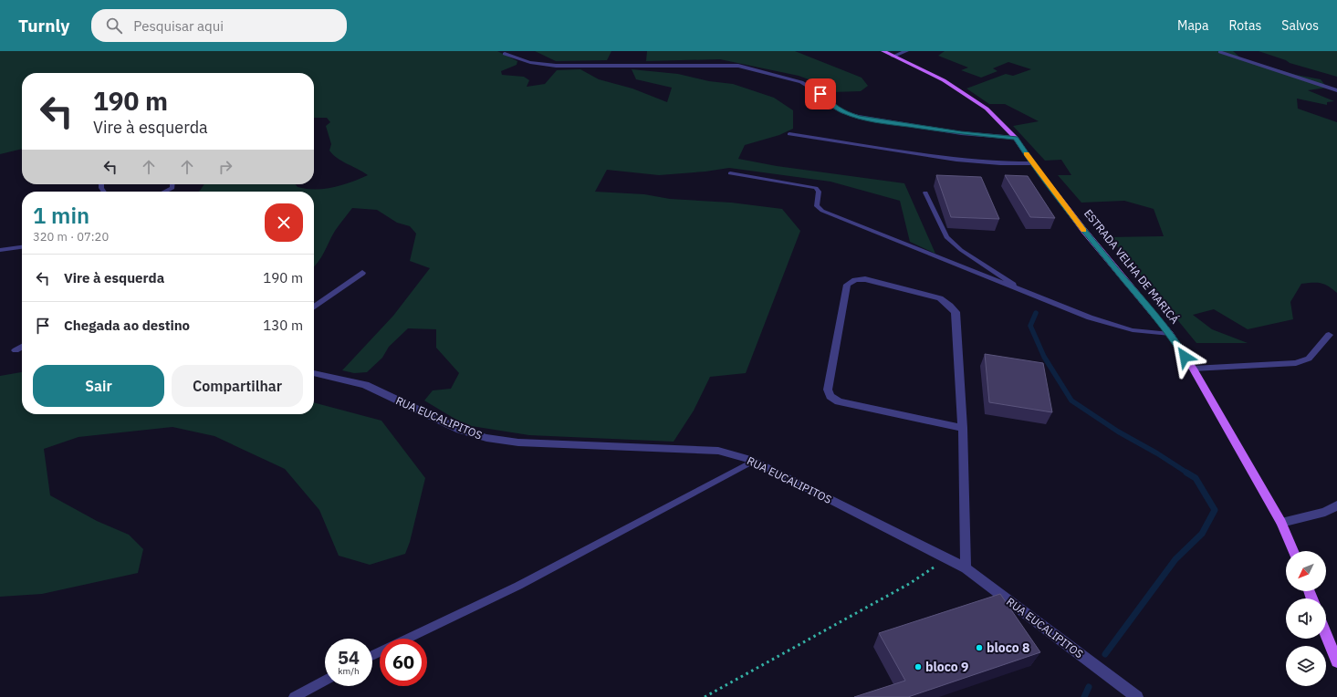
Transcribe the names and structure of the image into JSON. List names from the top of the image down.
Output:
{
  "streets": {
    "main road": ["ESTRADA VELHA DE MARICÁ"],
    "street": ["RUA EUCALIPITOS"]
  },
  "places": ["bloco 8", "bloco 9"],
  "north": "bottom left",
  "page": {
    "header": "Turnly",
    "search": "Pesquisar aqui",
    "nav": ["Mapa", "Rotas", "Salvos"],
    "turn": ["190 m", "Vire à esquerda"],
    "heading": ["1 min", "320 m · 07:20"],
    "list": [
      {
        "name": "Vire à esquerda",
        "value": "190 m"
      },
      {
        "name": "Chegada ao destino",
        "value": "130 m"
      }
    ],
    "buttons": ["Sair", "Compartilhar"],
    "speed": "54 km/h",
    "limit": "60"
  }
}
